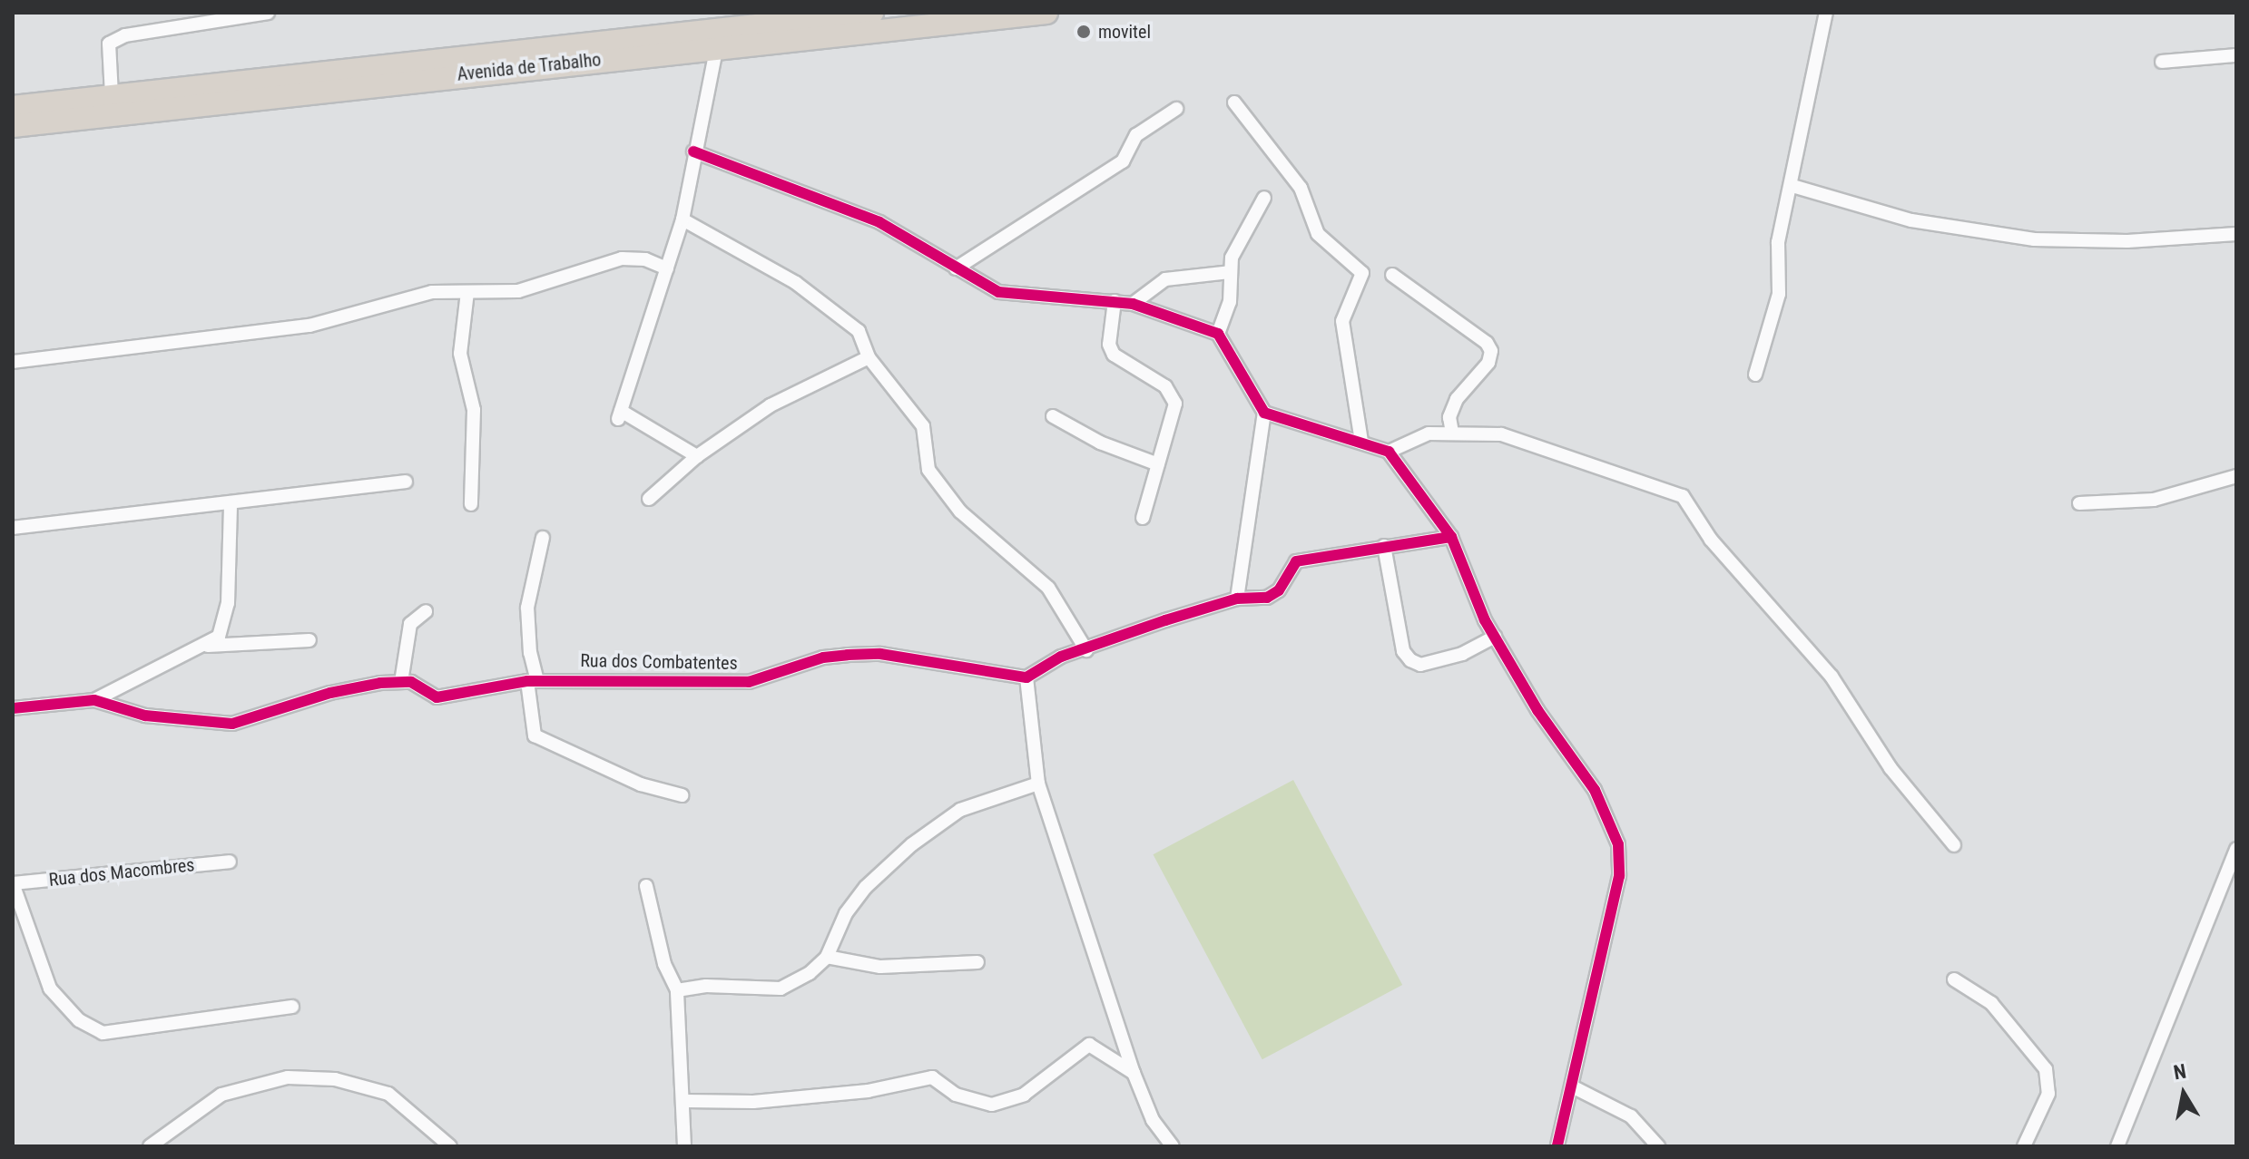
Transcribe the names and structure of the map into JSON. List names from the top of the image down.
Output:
{
  "streets": {
    "highway": ["Avenida de Trabalho"],
    "street": ["Rua dos Combatentes", "Rua dos Macombres"]
  },
  "places": ["movitel"],
  "north": "top"
}
